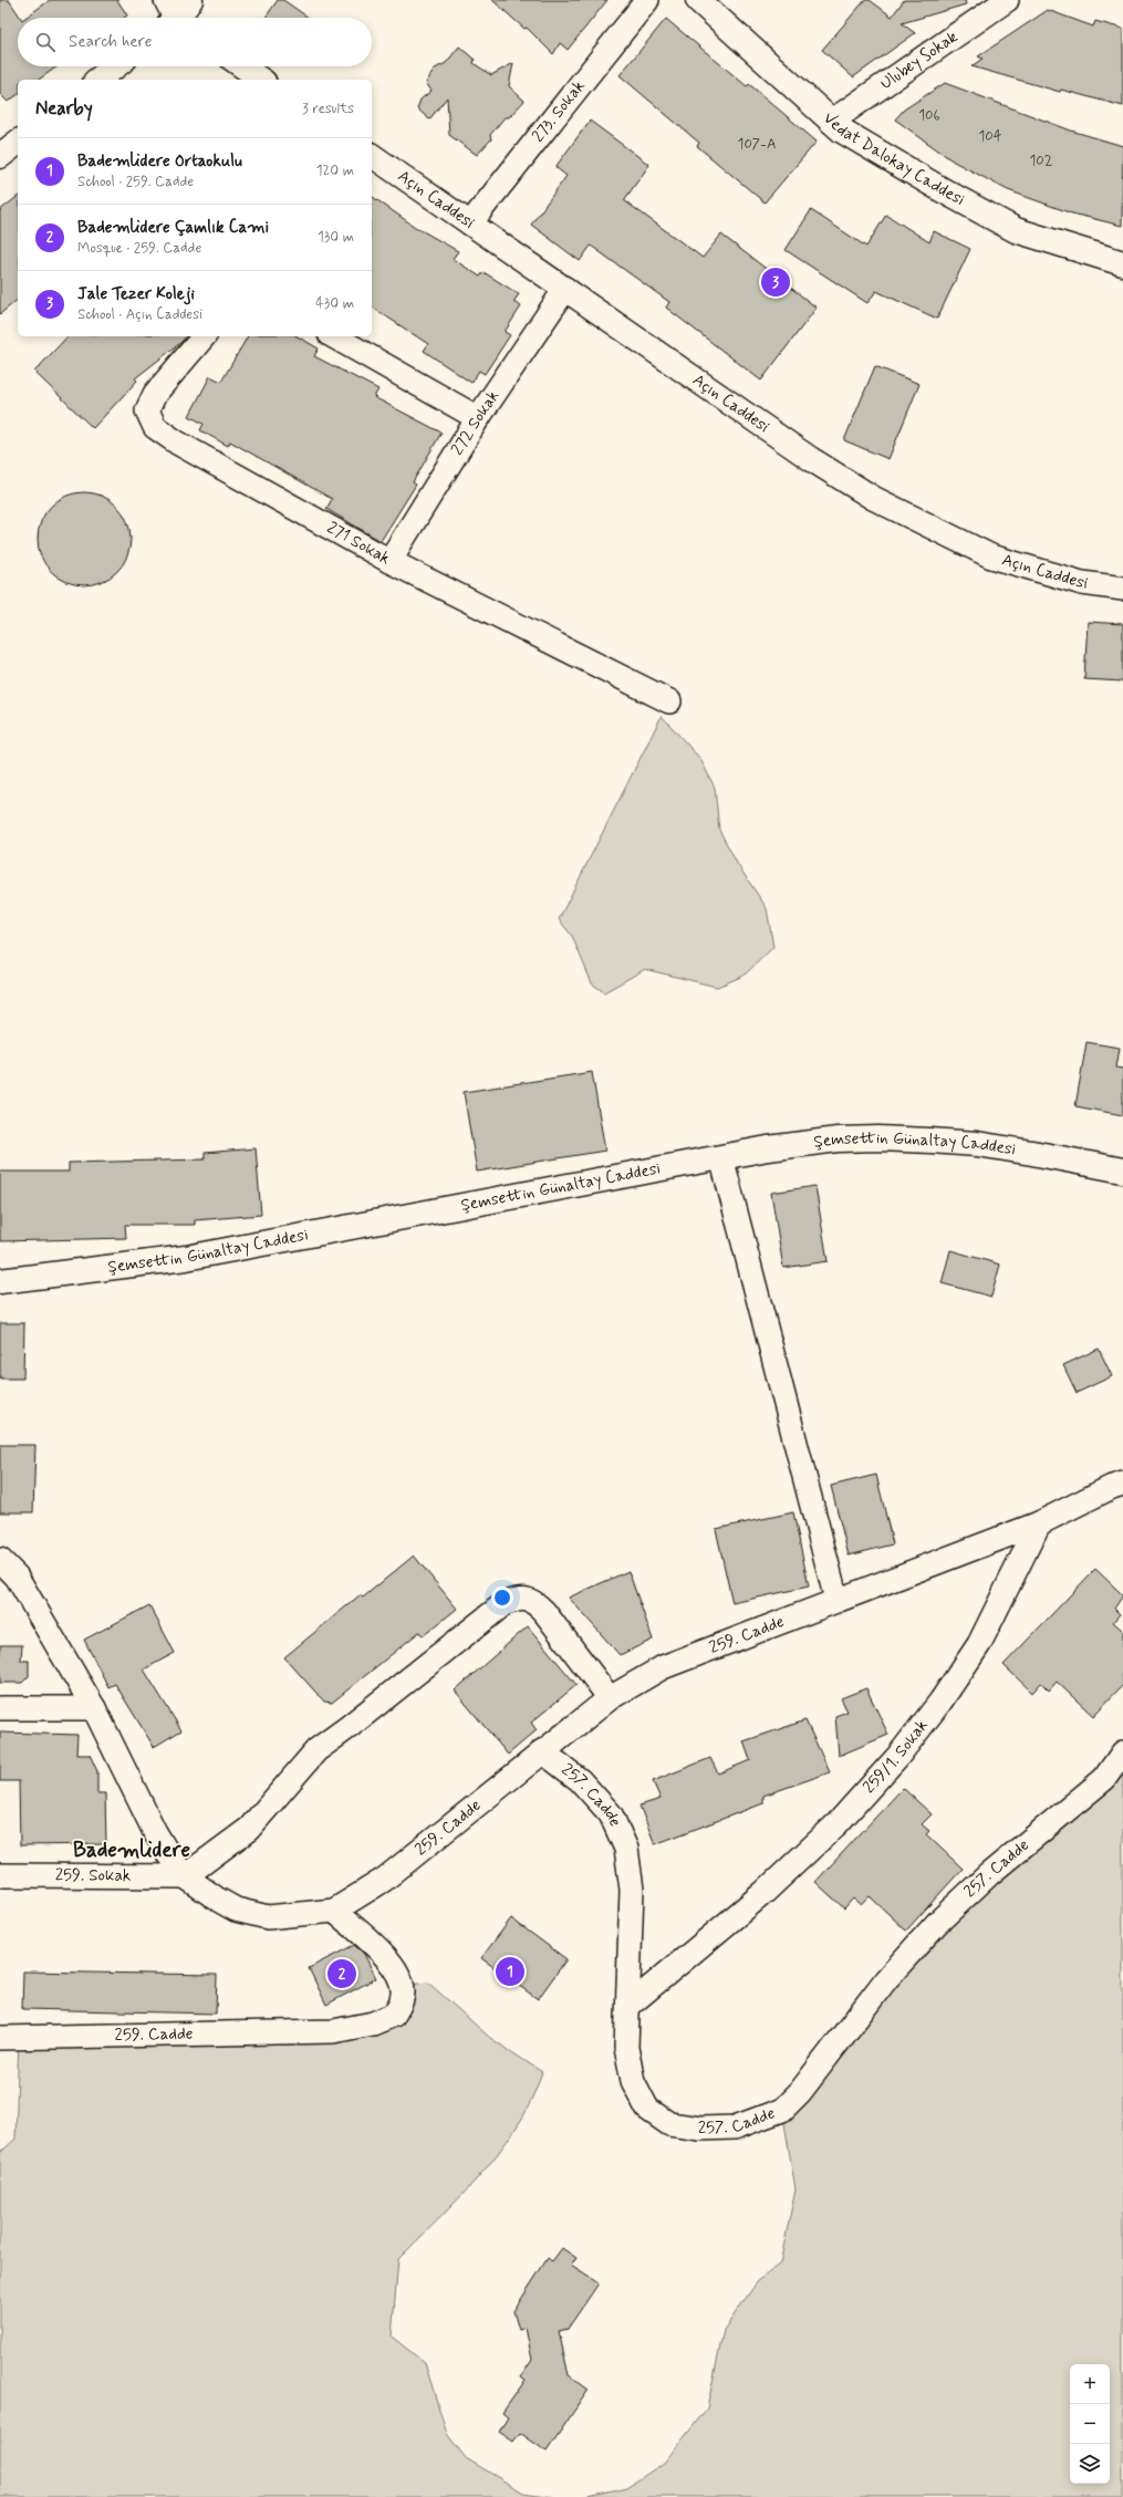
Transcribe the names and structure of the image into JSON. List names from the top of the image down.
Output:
{
  "streets": {
    "street": [
      "Ulubey Sokak",
      "273. Sokak",
      "Vedat Dalokay Caddesi",
      "Açın Caddesi",
      "272 Sokak",
      "271 Sokak",
      "Şemsettin Günaltay Caddesi",
      "259. Cadde",
      "259/1. Sokak",
      "257. Cadde",
      "259. Sokak"
    ]
  },
  "crossings": [
    ["Ulubey Sokak", "Vedat Dalokay Caddesi"],
    ["273. Sokak", "Açın Caddesi"],
    ["Açın Caddesi", "272 Sokak"],
    ["272 Sokak", "271 Sokak"],
    ["259. Cadde", "259/1. Sokak"],
    ["259. Cadde", "257. Cadde"],
    ["259/1. Sokak", "257. Cadde"]
  ],
  "districts": ["Bademlidere"],
  "house_numbers": [
    "106",
    "104",
    "107-A",
    "102"
  ],
  "page": {
    "search": "Search here",
    "heading": ["Nearby", "3 results"],
    "list": [
      {
        "mark": "1",
        "name": "Bademlidere Ortaokulu",
        "note": "School · 259. Cadde",
        "value": "120 m"
      },
      {
        "mark": "2",
        "name": "Bademlidere Çamlık Cami",
        "note": "Mosque · 259. Cadde",
        "value": "130 m"
      },
      {
        "mark": "3",
        "name": "Jale Tezer Koleji",
        "note": "School · Açın Caddesi",
        "value": "430 m"
      }
    ],
    "pins": ["3", "1", "2"],
    "map_buttons": ["+", "−"]
  }
}
